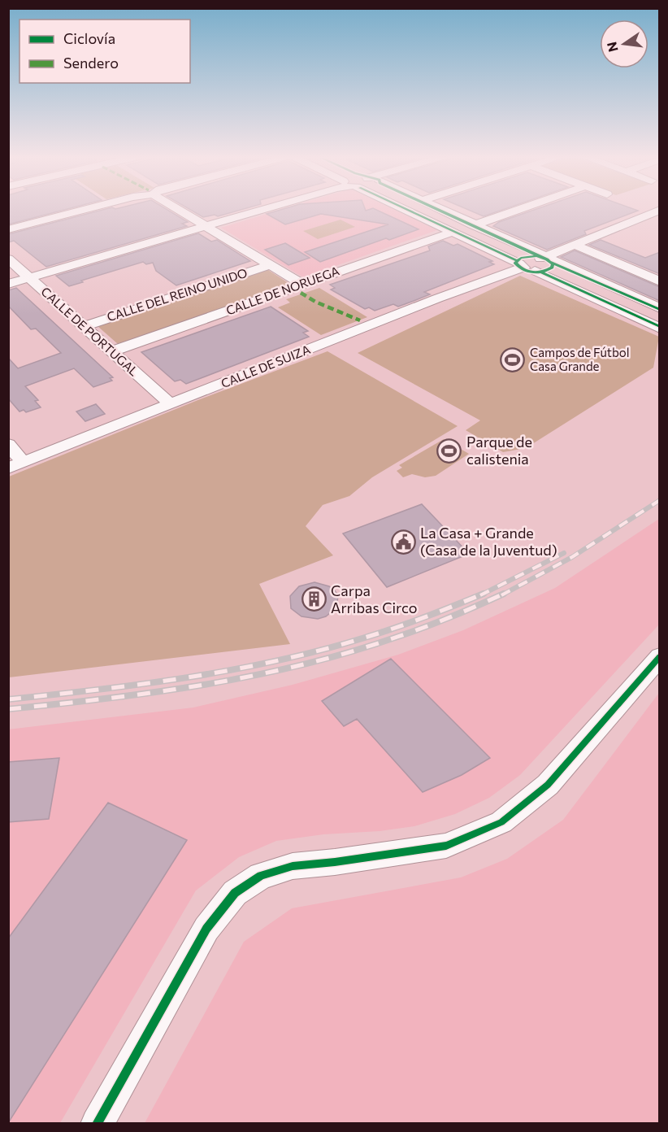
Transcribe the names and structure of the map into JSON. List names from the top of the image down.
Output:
{
  "streets": {
    "street": [
      "CALLE DE NORUEGA",
      "CALLE DEL REINO UNIDO",
      "CALLE DE PORTUGAL",
      "CALLE DE SUIZA"
    ]
  },
  "crossings": [
    ["CALLE DE NORUEGA", "CALLE DE PORTUGAL"],
    ["CALLE DEL REINO UNIDO", "CALLE DE PORTUGAL"],
    ["CALLE DE PORTUGAL", "CALLE DE SUIZA"]
  ],
  "places": {
    "sports": ["Campos de Fútbol Casa Grande", "Parque de calistenia"],
    "public building": ["La Casa + Grande (Casa de la Juventud)"],
    "building": ["Carpa Arribas Circo"]
  },
  "legend": ["Ciclovía", "Sendero"],
  "north": "left"
}
